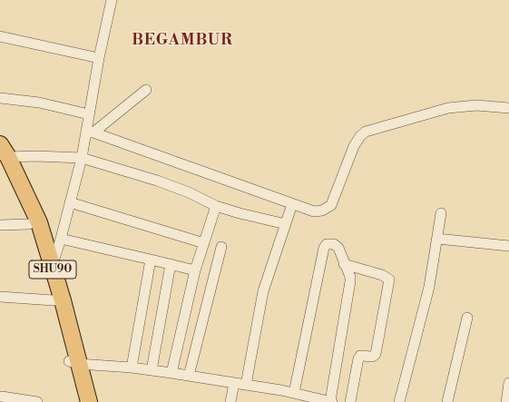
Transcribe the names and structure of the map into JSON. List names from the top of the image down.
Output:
{
  "streets": {
    "main road": ["SHU90"]
  },
  "districts": ["BEGAMBUR"]
}
